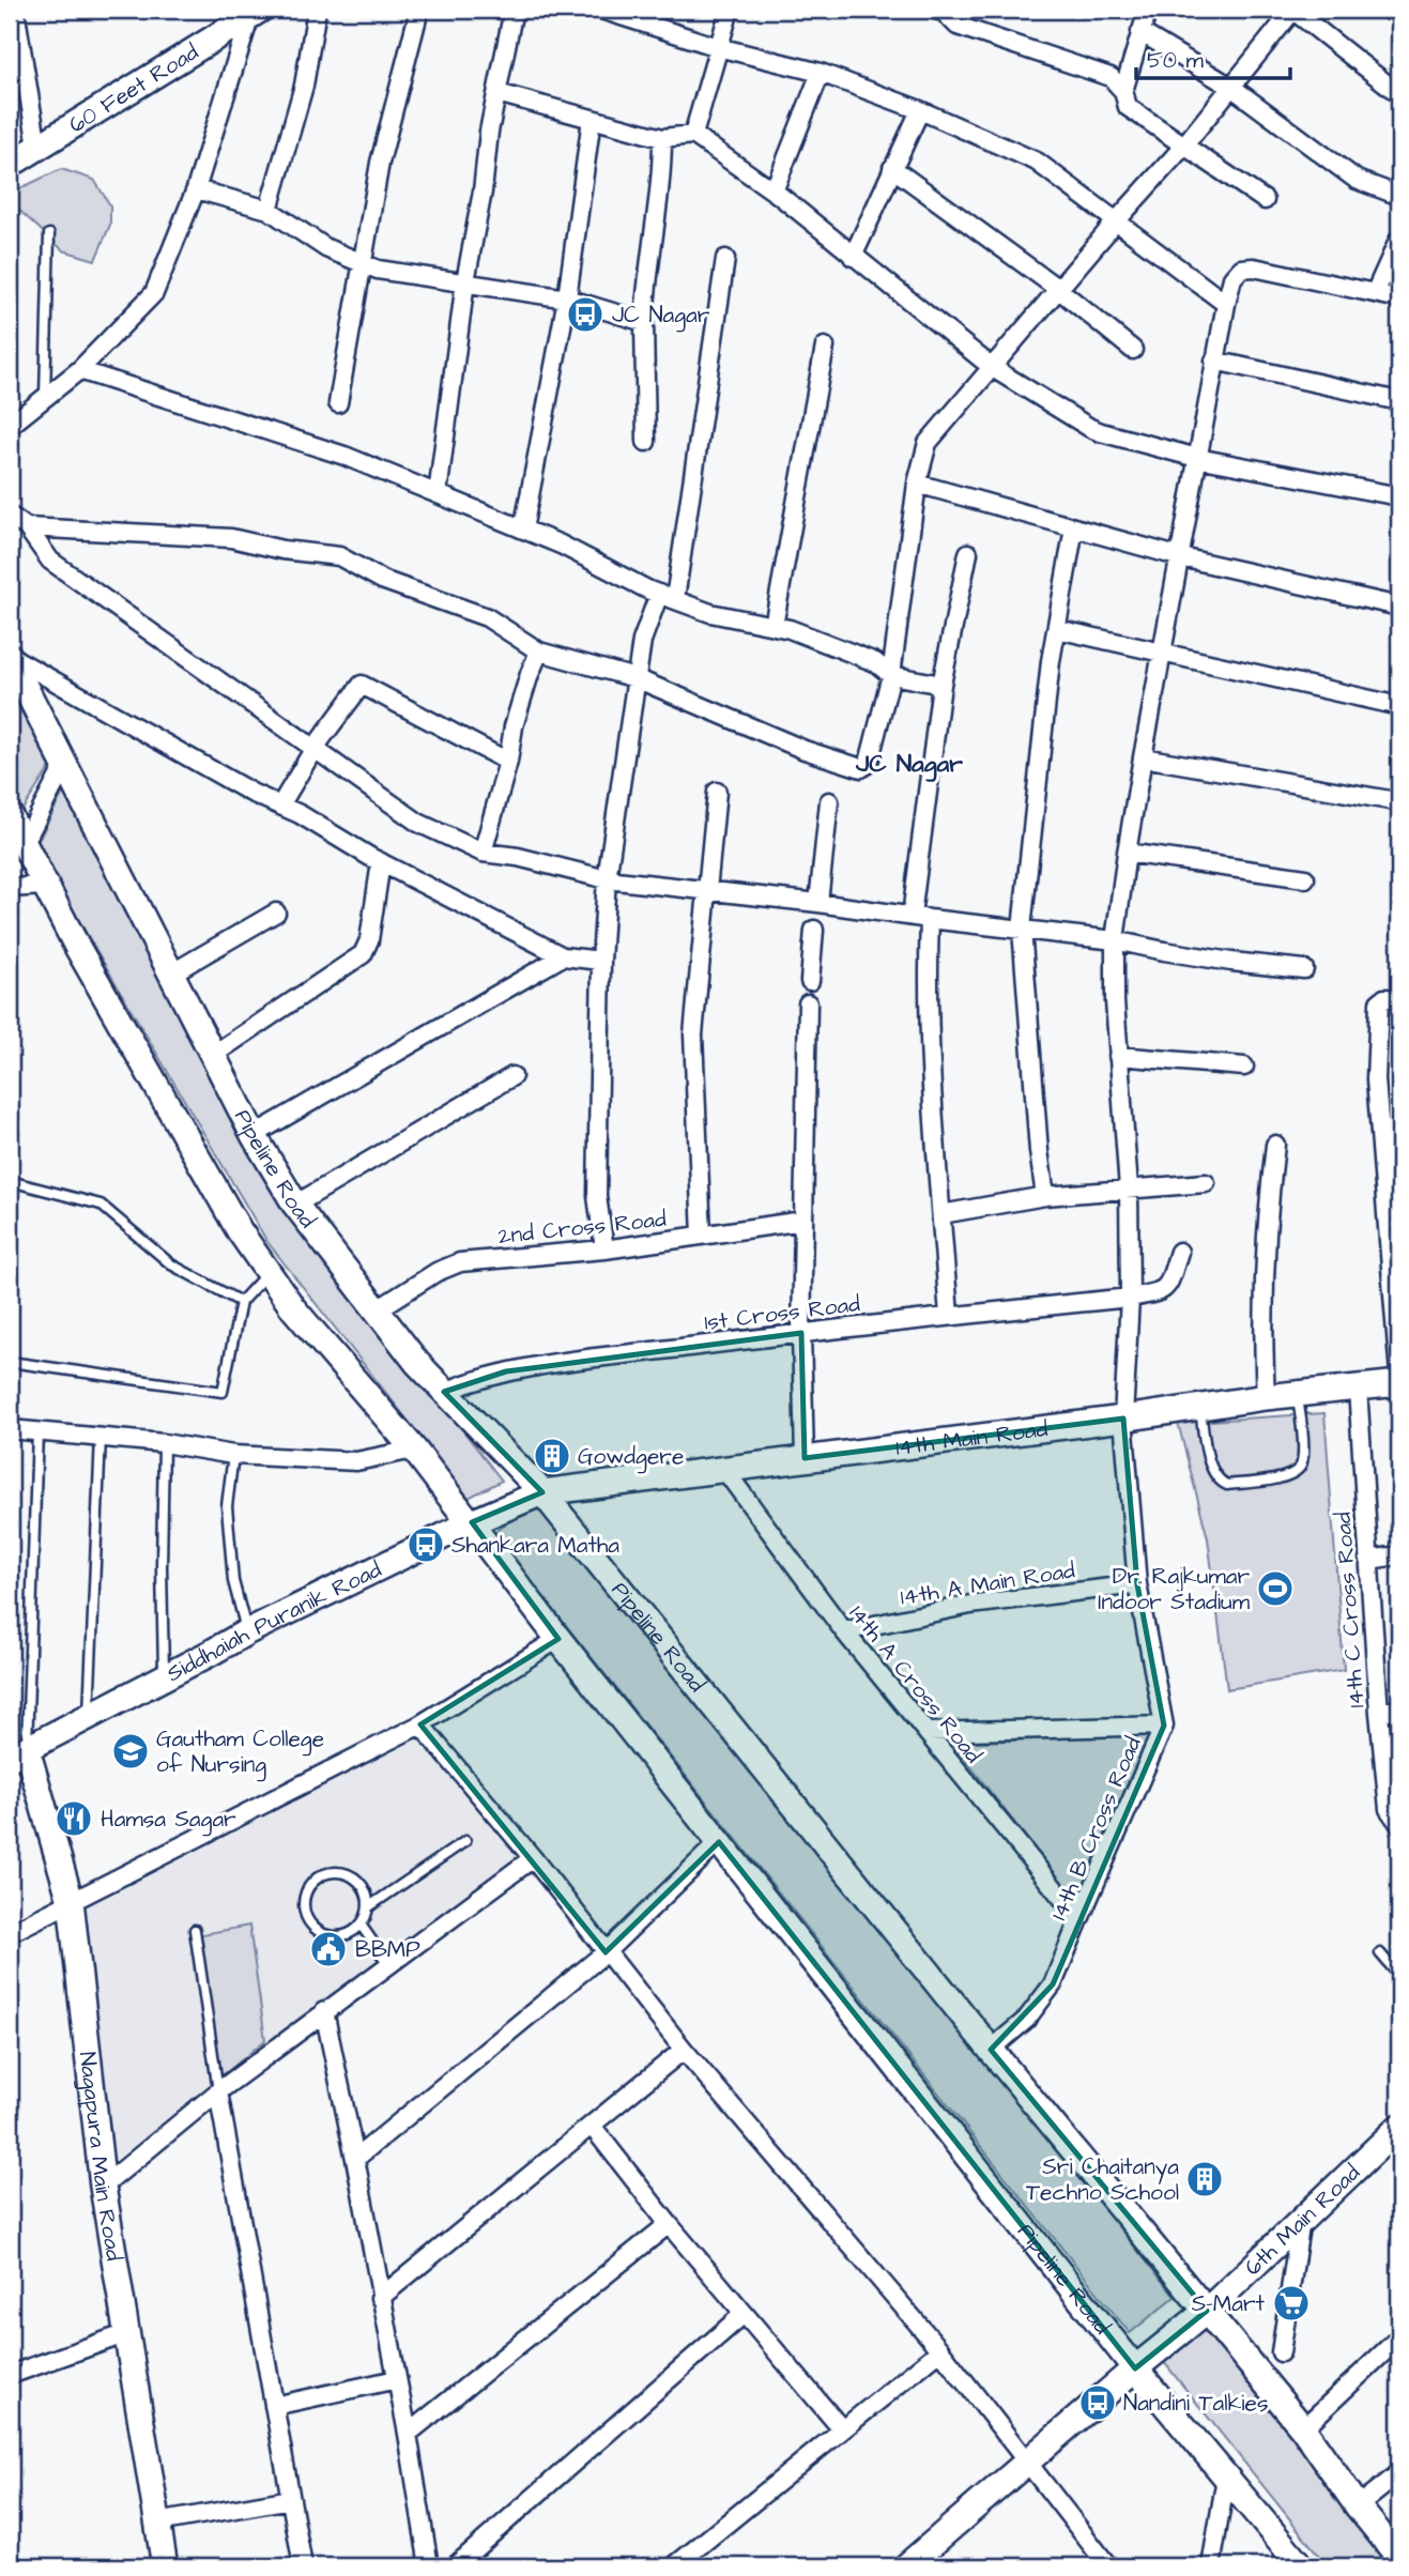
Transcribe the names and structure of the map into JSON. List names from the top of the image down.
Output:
{
  "streets": {
    "main road": [
      "60 Feet Road",
      "Pipeline Road",
      "14th Main Road",
      "Siddhaiah Puranik Road",
      "Nagapura Main Road",
      "6th Main Road"
    ],
    "street": [
      "2nd Cross Road",
      "1st Cross Road",
      "14th A Main Road",
      "14th C Cross Road",
      "14th A Cross Road",
      "14th B Cross Road"
    ]
  },
  "crossings": [
    ["Pipeline Road", "2nd Cross Road"],
    ["Pipeline Road", "1st Cross Road"],
    ["Pipeline Road", "14th Main Road"],
    ["Pipeline Road", "Siddhaiah Puranik Road"],
    ["Pipeline Road", "14th B Cross Road"],
    ["Pipeline Road", "6th Main Road"],
    ["1st Cross Road", "14th B Cross Road"],
    ["14th Main Road", "14th C Cross Road"],
    ["14th Main Road", "Siddhaiah Puranik Road"],
    ["14th Main Road", "14th A Cross Road"],
    ["14th Main Road", "14th B Cross Road"],
    ["14th A Main Road", "14th A Cross Road"],
    ["14th A Main Road", "14th B Cross Road"],
    ["Siddhaiah Puranik Road", "Nagapura Main Road"],
    ["14th A Cross Road", "14th B Cross Road"]
  ],
  "districts": ["JC Nagar"],
  "places": {
    "bus stop": ["JC Nagar", "Shankara Matha", "Nandini Talkies"],
    "building": ["Gowdgere", "Sri Chaitanya Techno School"],
    "sports": ["Dr. Rajkumar Indoor Stadium"],
    "school or university": ["Gautham College of Nursing"],
    "restaurant": ["Hamsa Sagar"],
    "public building": ["BBMP"],
    "supermarket": ["S-Mart"]
  },
  "scale_bar": "50 m"
}
